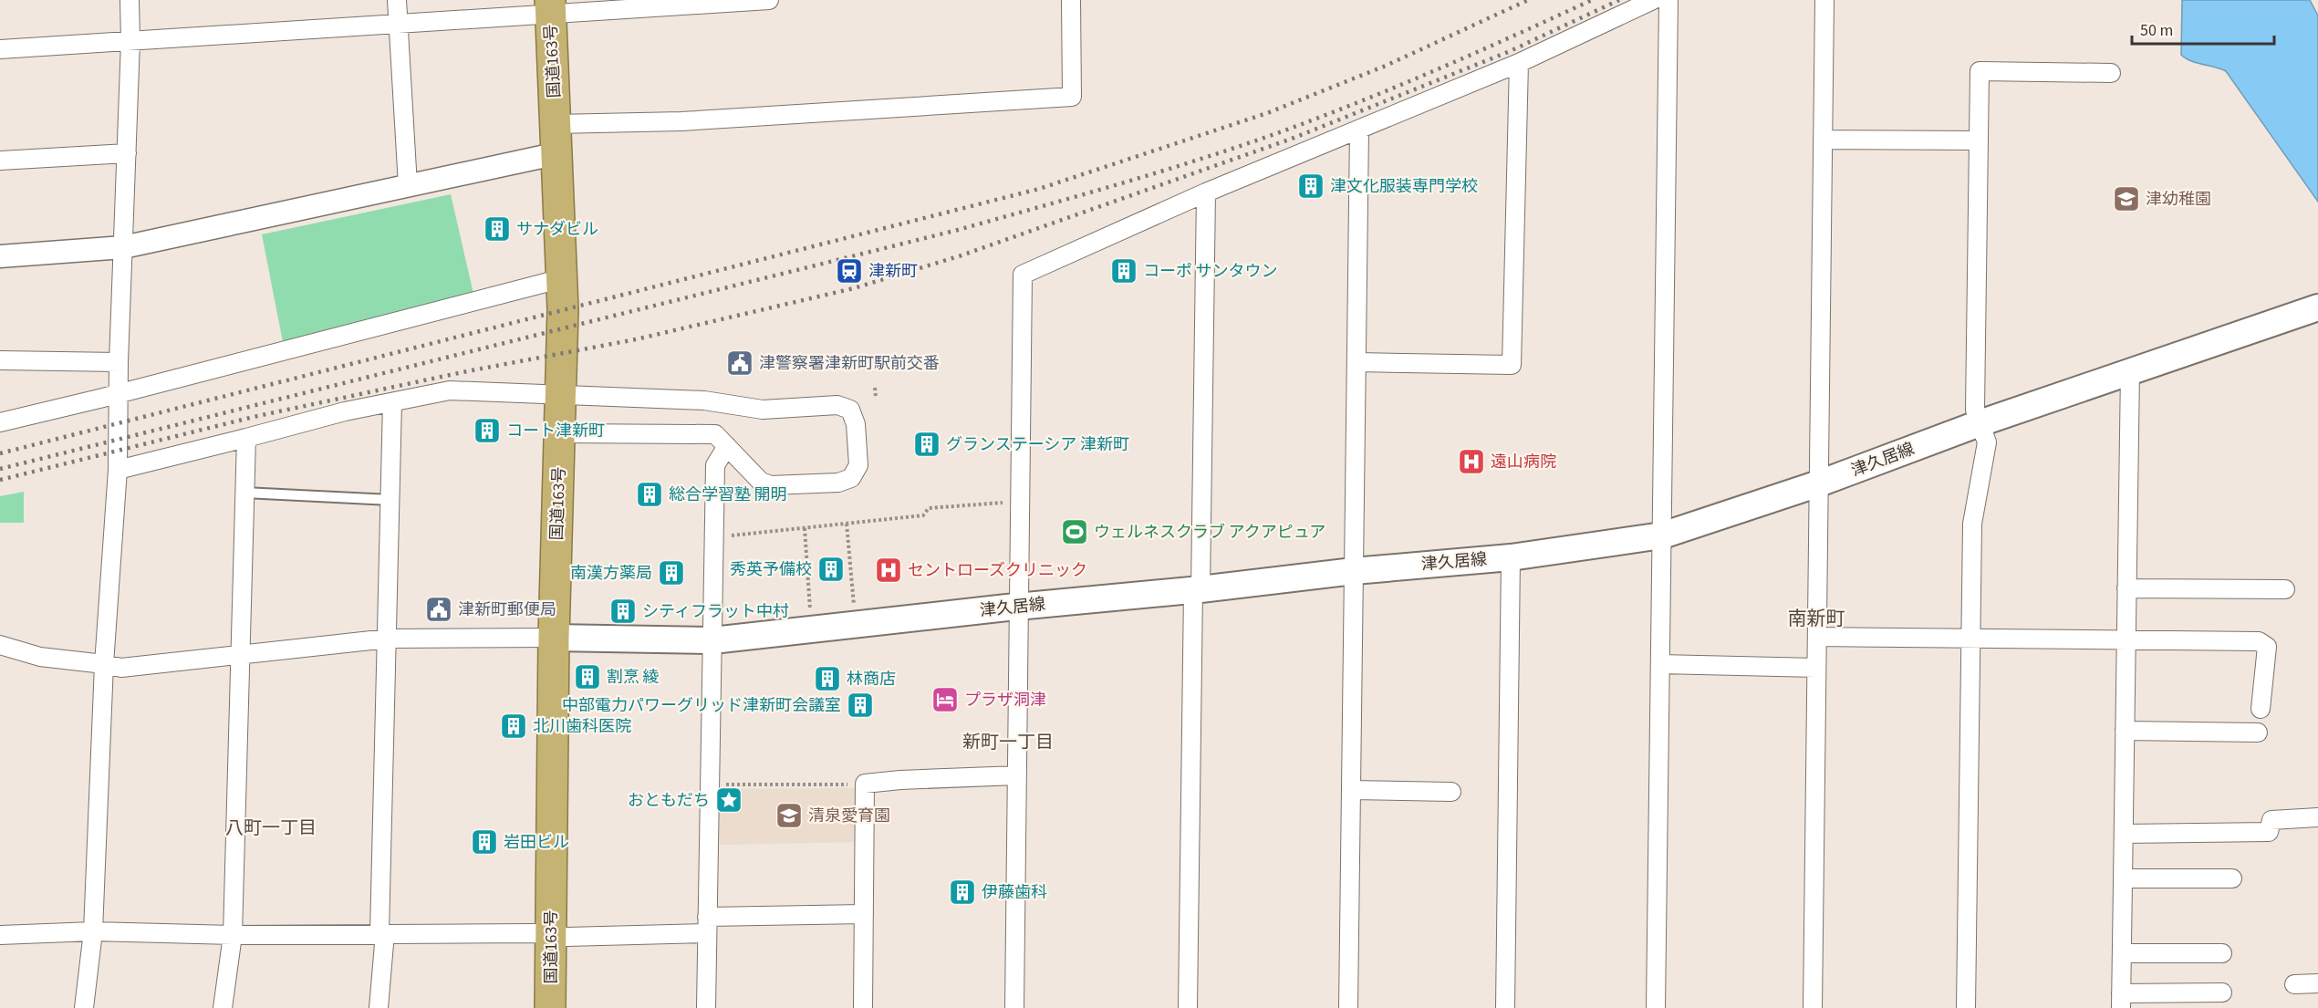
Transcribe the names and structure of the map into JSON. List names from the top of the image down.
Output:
{
  "streets": {
    "highway": ["国道163号"],
    "main road": ["津久居線"]
  },
  "crossings": [
    ["国道163号", "津久居線"]
  ],
  "districts": ["南新町", "新町一丁目", "八町一丁目"],
  "places": {
    "building": [
      "津文化服装専門学校",
      "サナダビル",
      "コーポ サンタウン",
      "コート津新町",
      "グランステーシア 津新町",
      "総合学習塾 開明",
      "秀英予備校",
      "南漢方薬局",
      "シティフラット中村",
      "割烹 綾",
      "林商店",
      "中部電力パワーグリッド津新町会議室",
      "北川歯科医院",
      "岩田ビル",
      "伊藤歯科"
    ],
    "school or university": ["津幼稚園", "清泉愛育園"],
    "station": ["津新町"],
    "public building": ["津警察署津新町駅前交番", "津新町郵便局"],
    "hospital": ["遠山病院", "セントローズクリニック"],
    "sports": ["ウェルネスクラブ アクアピュア"],
    "hotel": ["プラザ洞津"],
    "place": ["おともだち"]
  },
  "scale_bar": "50 m"
}
